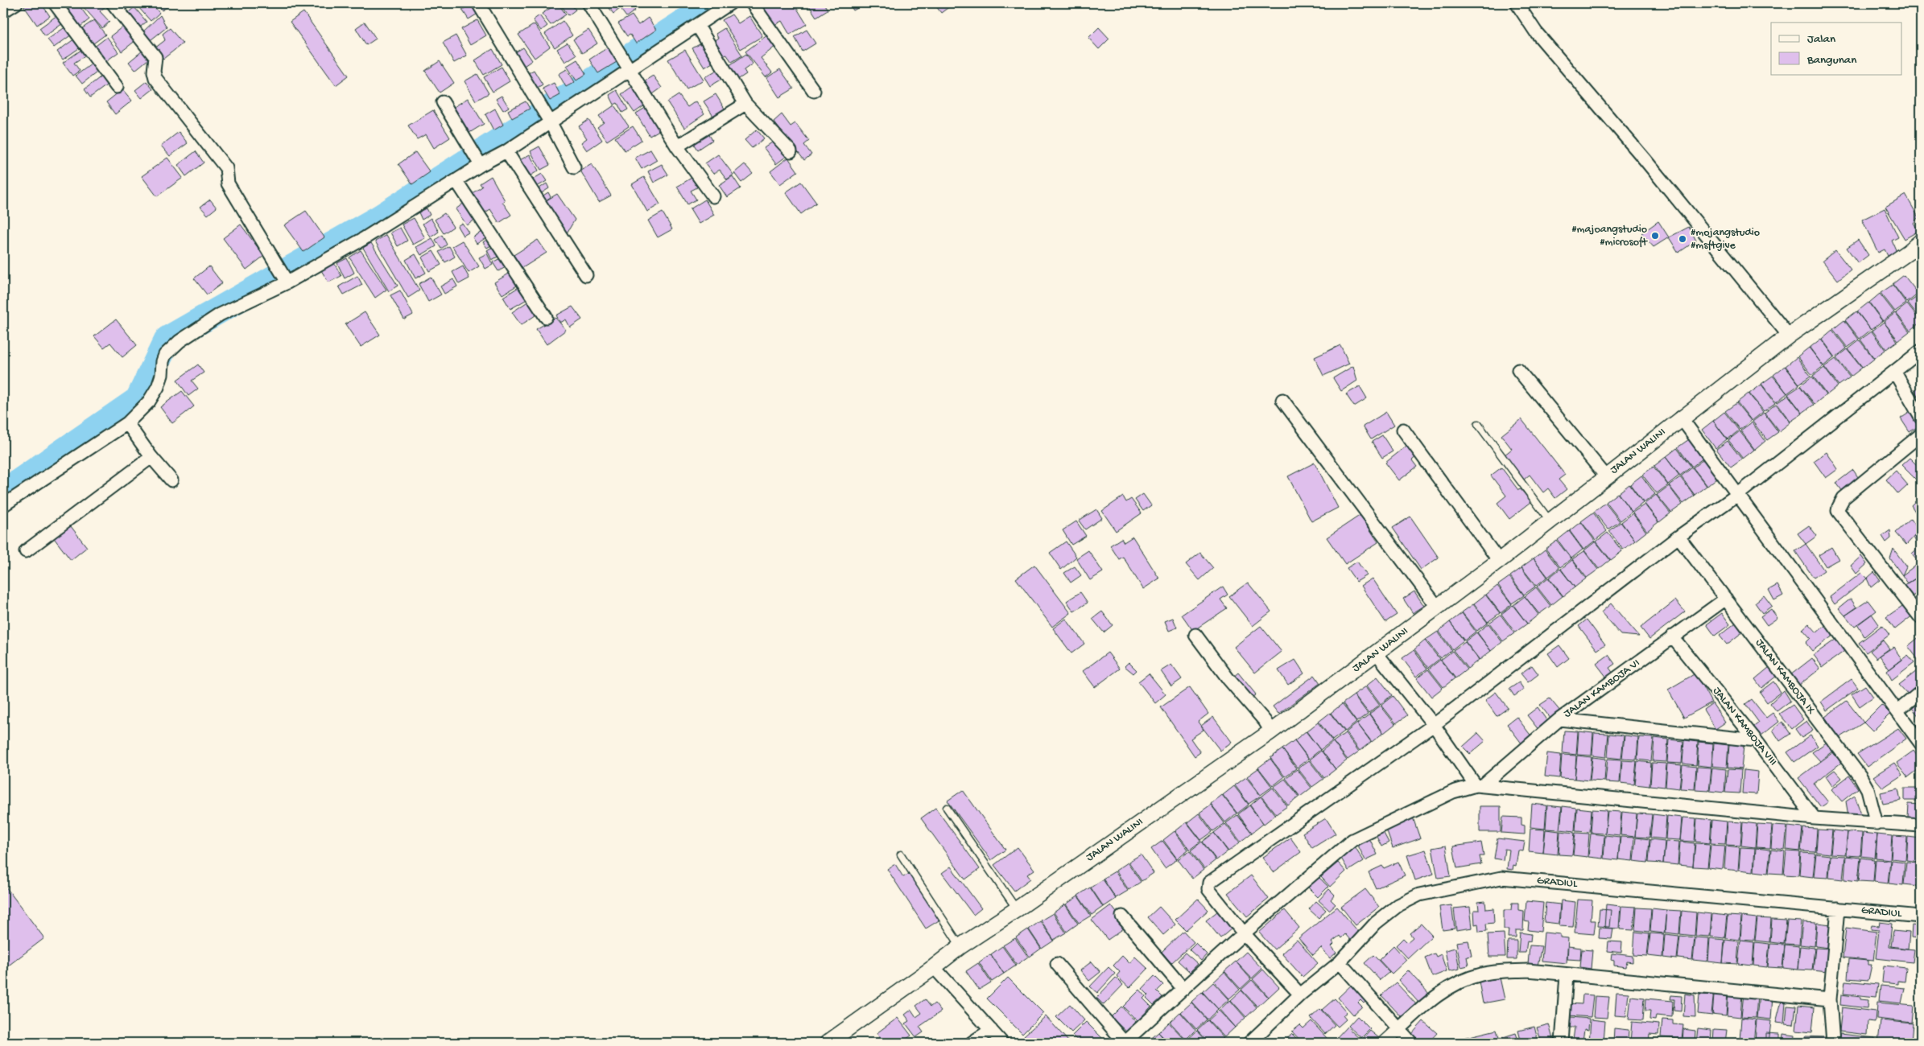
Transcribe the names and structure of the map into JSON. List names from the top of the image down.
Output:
{
  "streets": {
    "street": [
      "JALAN WALINI",
      "JALAN KAMBOJA IX",
      "JALAN KAMBOJA VI",
      "JALAN KAMBOJA VIII",
      "GRADIUL"
    ]
  },
  "crossings": [
    ["JALAN KAMBOJA IX", "JALAN KAMBOJA VI"],
    ["JALAN KAMBOJA VI", "JALAN KAMBOJA VIII"]
  ],
  "places": ["#majoangstudio #microsoft", "#mojangstudio #msftgive"],
  "legend": ["Jalan", "Bangunan"]
}
